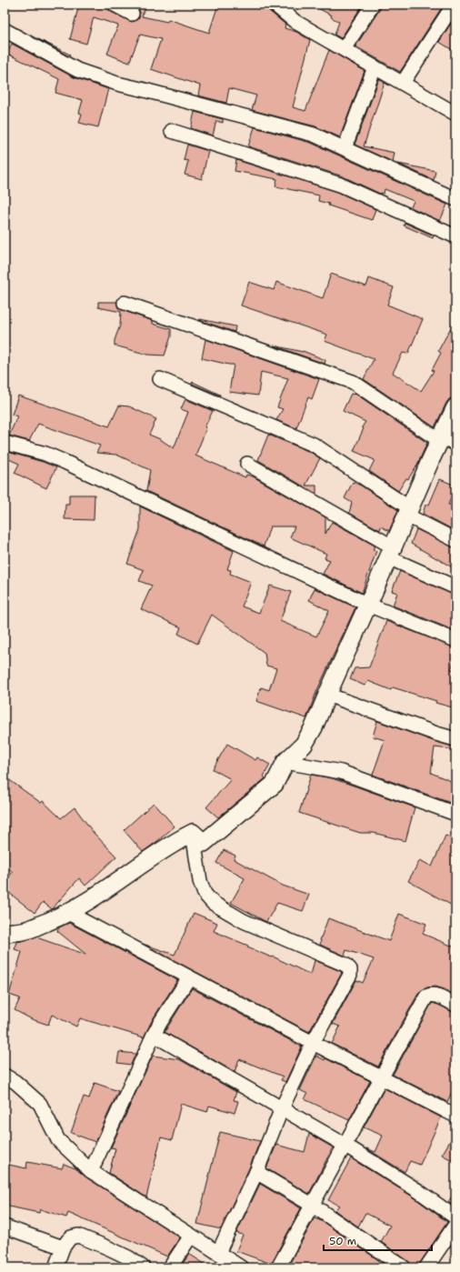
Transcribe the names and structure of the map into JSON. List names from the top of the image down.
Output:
{
  "scale_bar": "50 m"
}
